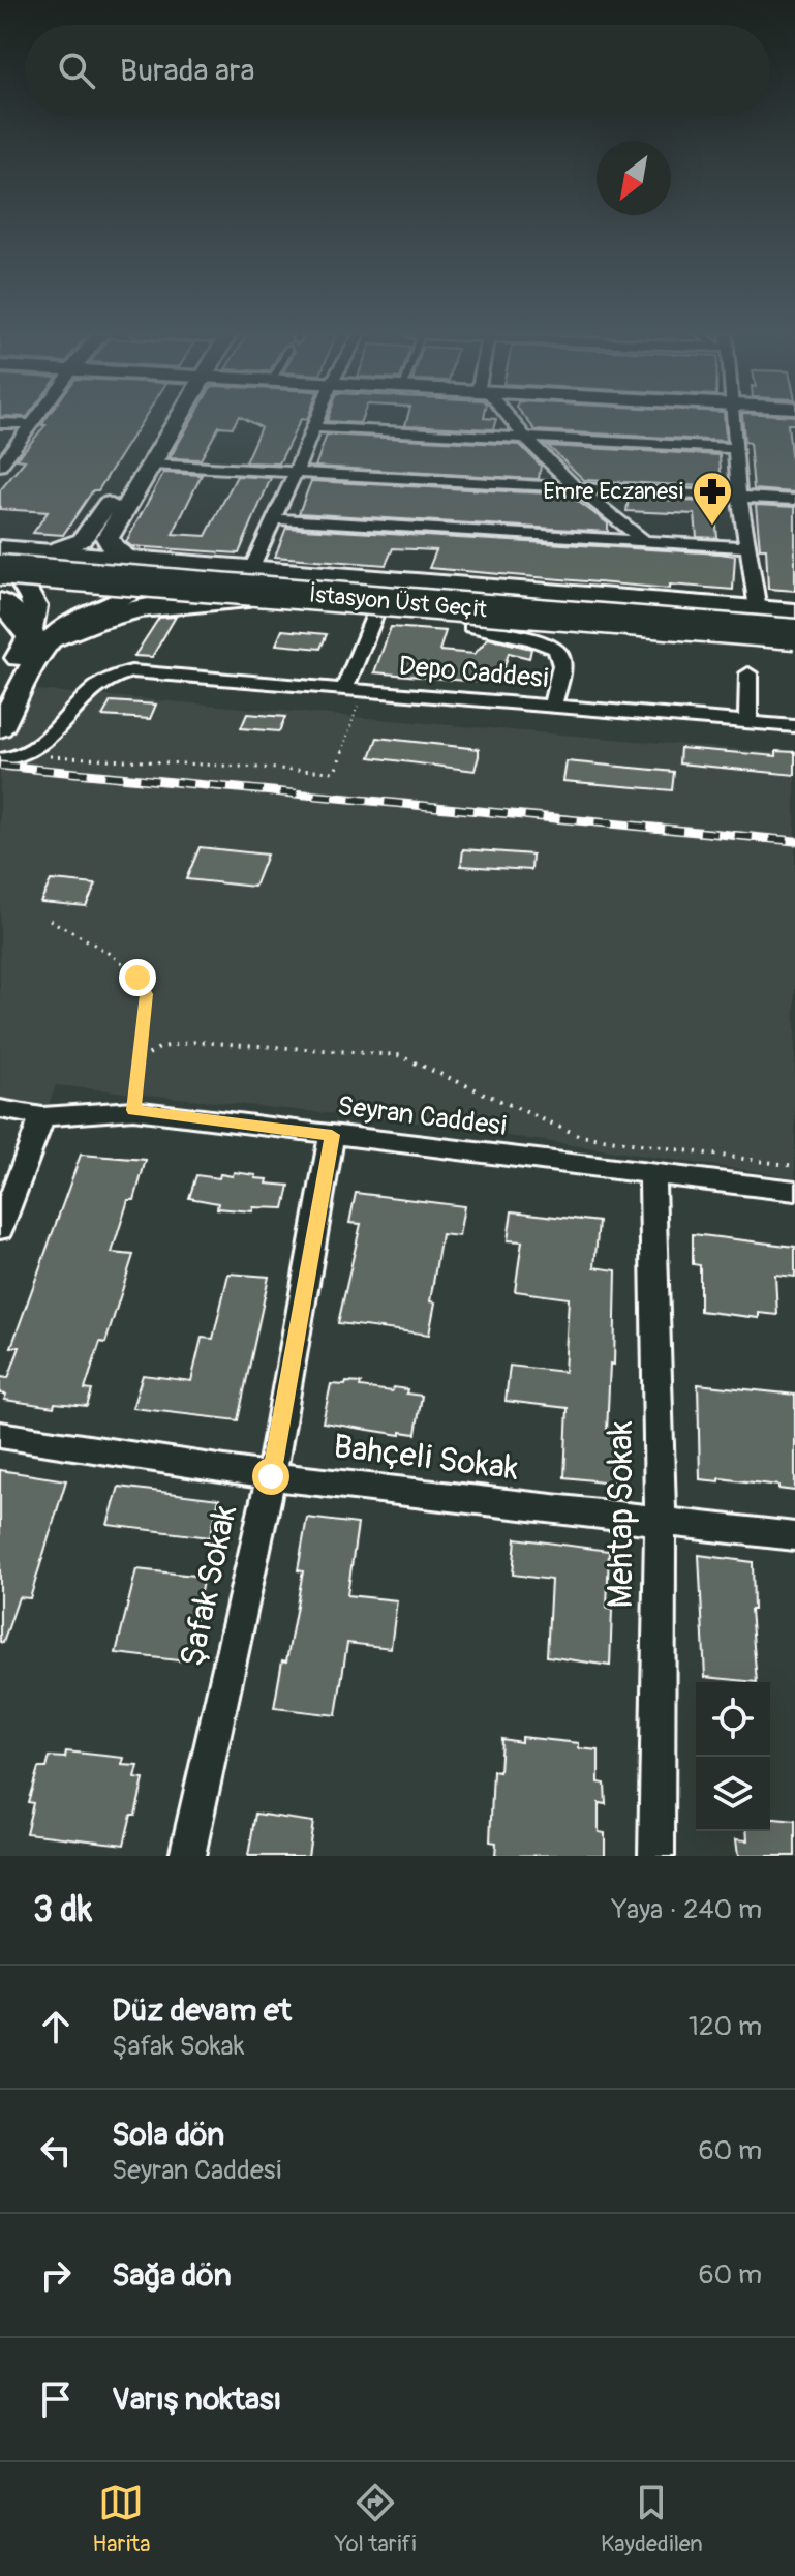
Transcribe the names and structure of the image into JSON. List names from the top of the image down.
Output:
{
  "streets": {
    "highway": ["İstasyon Üst Geçit"],
    "street": [
      "Depo Caddesi",
      "Seyran Caddesi",
      "Bahçeli Sokak",
      "Mehtap Sokak",
      "Şafak Sokak"
    ]
  },
  "crossings": [
    ["Seyran Caddesi", "Mehtap Sokak"],
    ["Seyran Caddesi", "Şafak Sokak"],
    ["Bahçeli Sokak", "Mehtap Sokak"],
    ["Bahçeli Sokak", "Şafak Sokak"]
  ],
  "places": {
    "pharmacy": ["Emre Eczanesi"]
  },
  "north": "bottom left",
  "page": {
    "search": "Burada ara",
    "heading": ["3 dk", "Yaya · 240 m"],
    "list": [
      ["Düz devam et", "Şafak Sokak", "120 m"],
      ["Sola dön", "Seyran Caddesi", "60 m"],
      ["Sağa dön", "60 m"],
      "Varış noktası"
    ],
    "nav": ["Harita", "Yol tarifi", "Kaydedilen"]
  }
}
